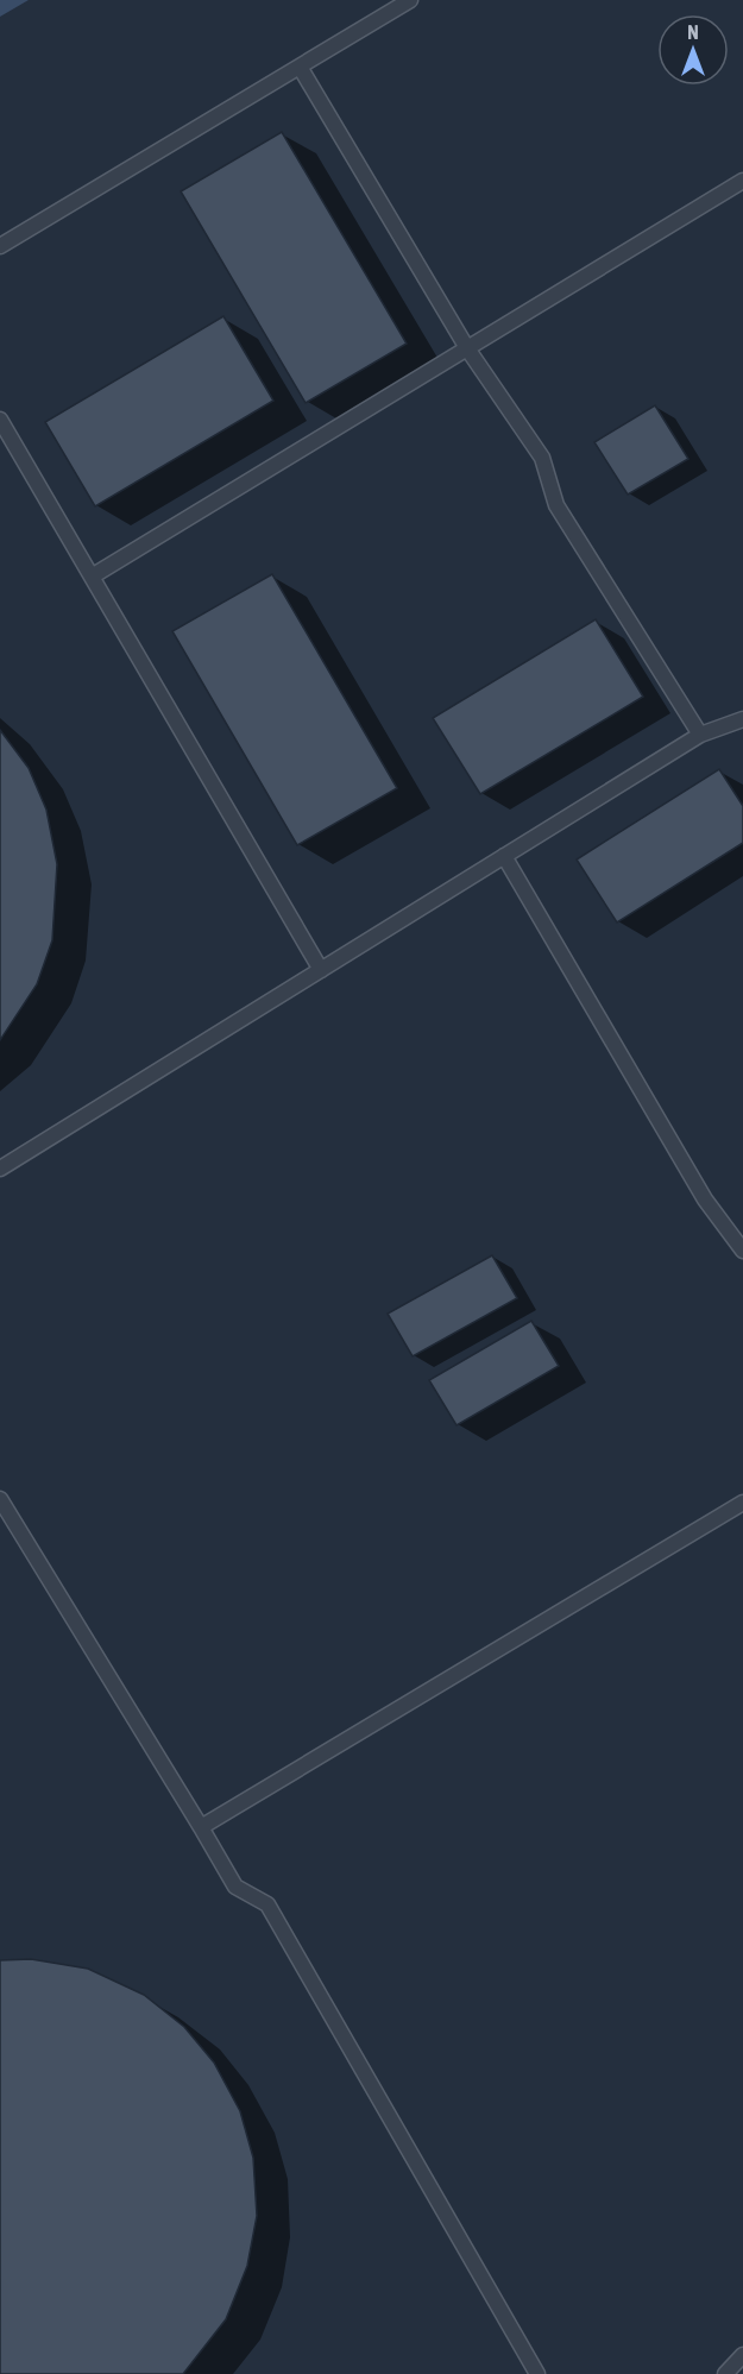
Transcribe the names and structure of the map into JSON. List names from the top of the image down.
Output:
{
  "north": "top"
}
